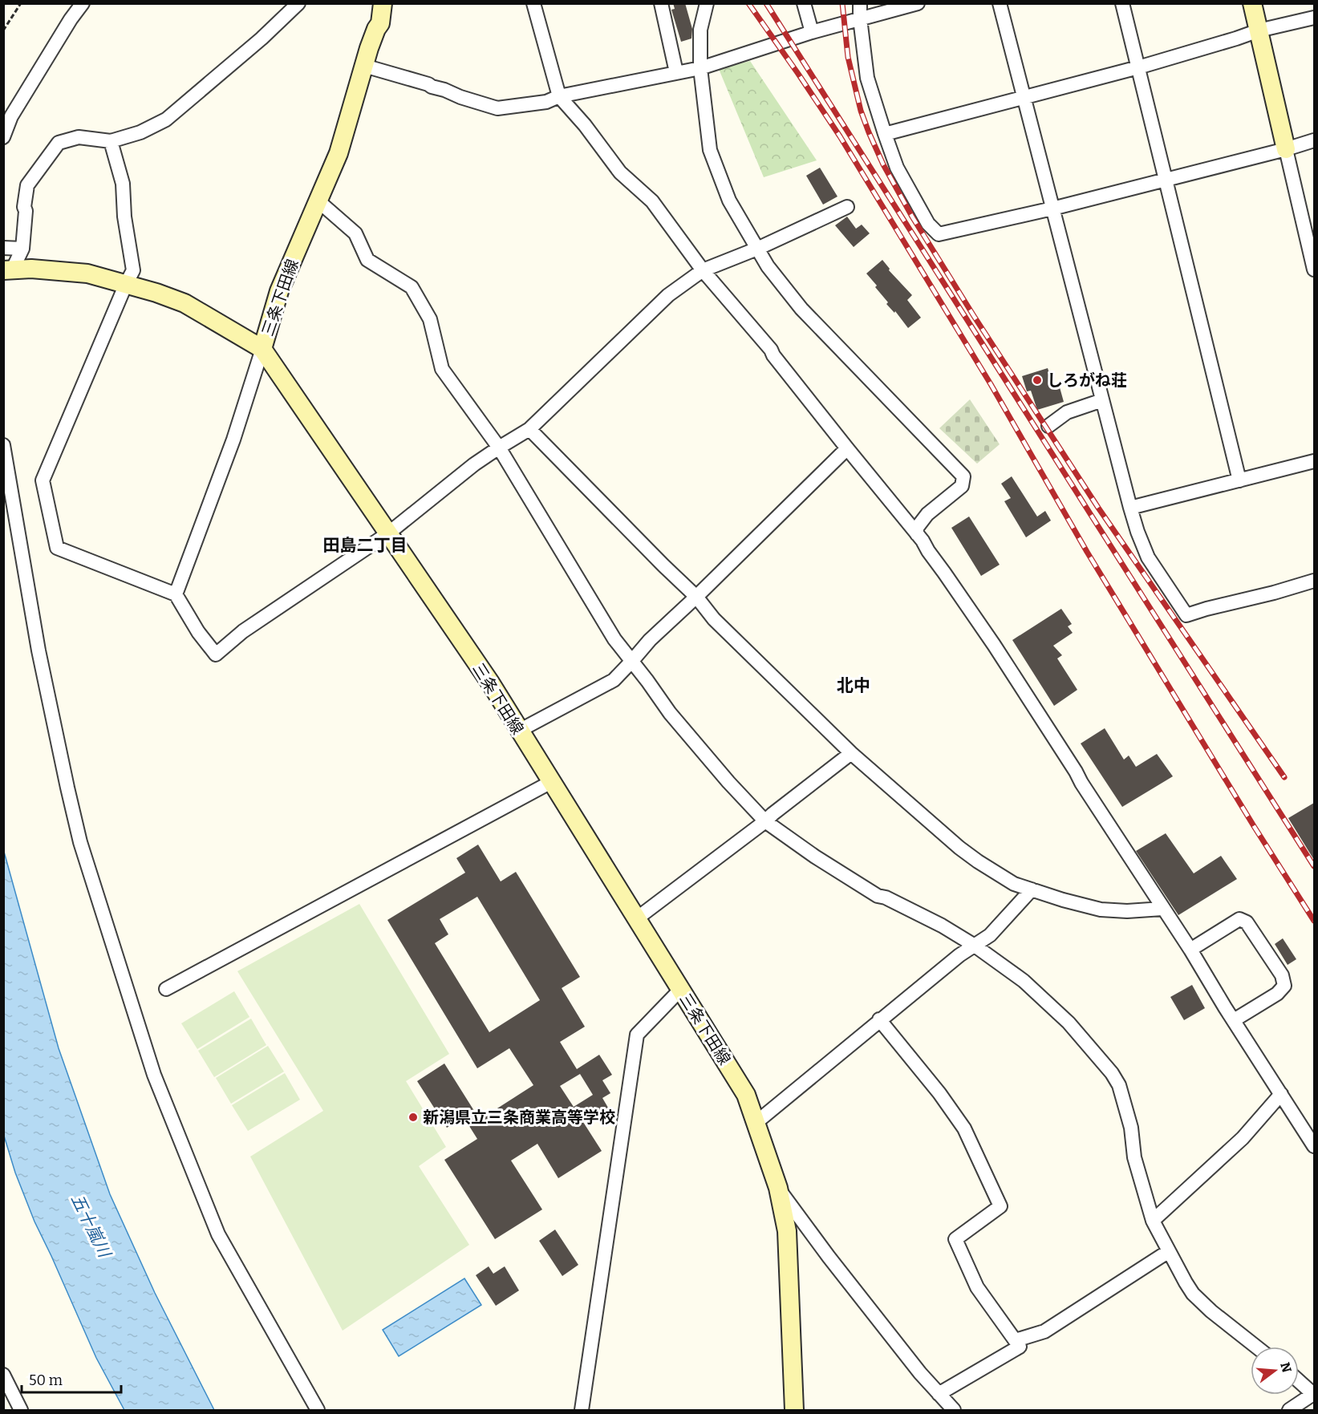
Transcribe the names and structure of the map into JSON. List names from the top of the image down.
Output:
{
  "streets": {
    "main road": ["三条下田線"]
  },
  "districts": ["田島二丁目", "北中"],
  "water": ["五十嵐川"],
  "places": ["しろがね荘", "新潟県立三条商業高等学校"],
  "scale_bar": "50 m",
  "north": "right"
}
